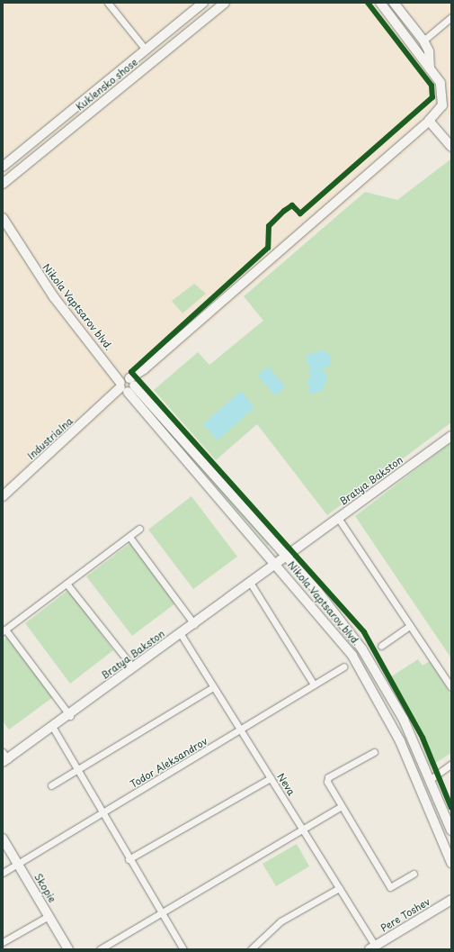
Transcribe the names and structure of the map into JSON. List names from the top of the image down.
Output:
{
  "streets": {
    "street": [
      "Kuklensko shose",
      "Nikola Vaptsarov blvd.",
      "Industrialna",
      "Bratya Bakston",
      "Todor Aleksandrov",
      "Neva",
      "Skopie",
      "Pere Toshev"
    ]
  },
  "crossings": [
    ["Nikola Vaptsarov blvd.", "Industrialna"],
    ["Nikola Vaptsarov blvd.", "Bratya Bakston"],
    ["Bratya Bakston", "Neva"],
    ["Todor Aleksandrov", "Neva"],
    ["Todor Aleksandrov", "Skopie"],
    ["Neva", "Pere Toshev"]
  ]
}
